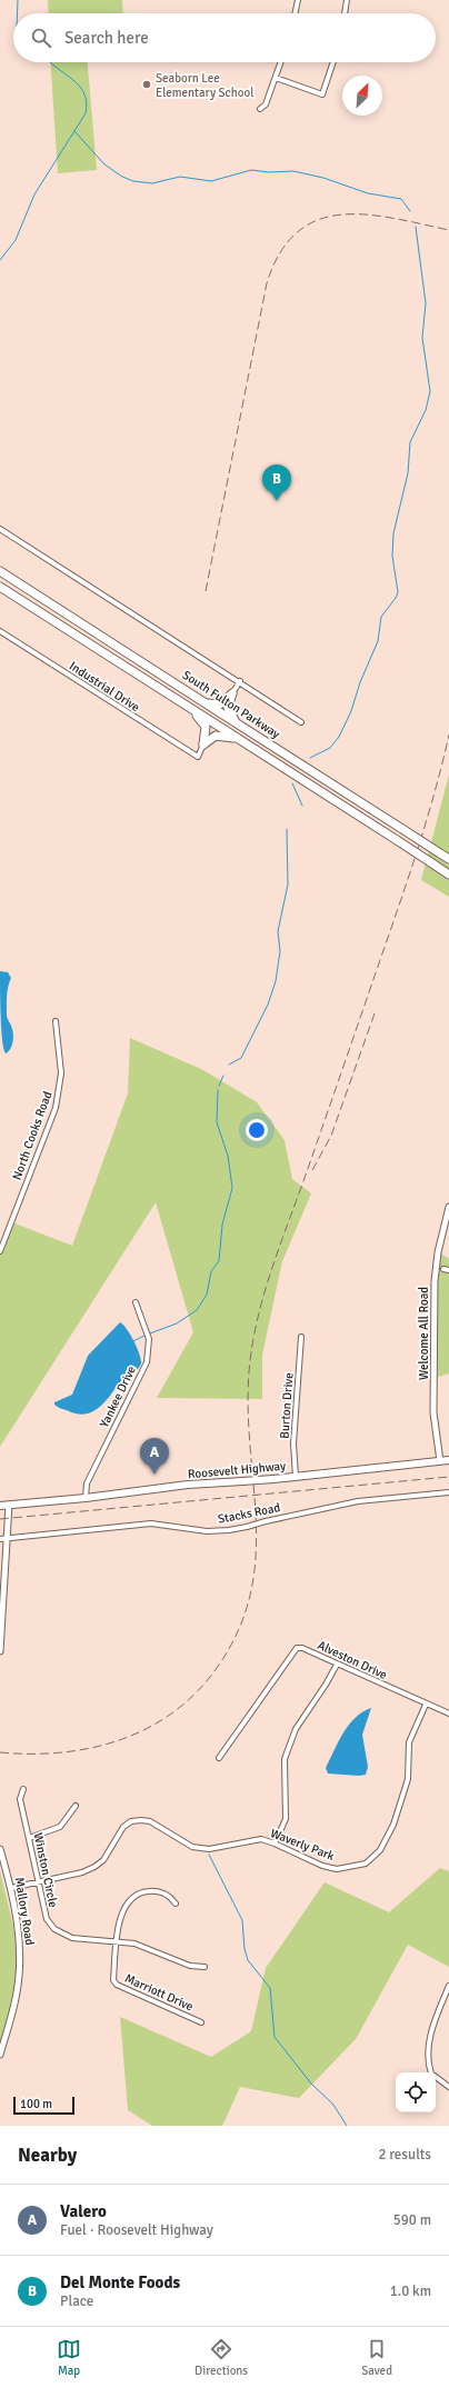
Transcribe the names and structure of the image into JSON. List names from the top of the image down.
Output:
{
  "streets": {
    "highway": ["South Fulton Parkway"],
    "main road": ["Roosevelt Highway"],
    "street": [
      "Industrial Drive",
      "North Cooks Road",
      "Welcome All Road",
      "Yankee Drive",
      "Burton Drive",
      "Stacks Road",
      "Alveston Drive",
      "Waverly Park",
      "Winston Circle",
      "Mallory Road",
      "Marriott Drive"
    ]
  },
  "crossings": [
    ["Welcome All Road", "Roosevelt Highway"],
    ["Yankee Drive", "Roosevelt Highway"],
    ["Burton Drive", "Roosevelt Highway"],
    ["Alveston Drive", "Waverly Park"],
    ["Waverly Park", "Winston Circle"],
    ["Waverly Park", "Mallory Road"],
    ["Winston Circle", "Marriott Drive"]
  ],
  "places": ["Seaborn Lee Elementary School"],
  "scale_bar": "100 m",
  "north": "top right",
  "page": {
    "search": "Search here",
    "pins": ["B", "A"],
    "scale": "100 m",
    "heading": ["Nearby", "2 results"],
    "list": [
      {
        "mark": "A",
        "name": "Valero",
        "note": "Fuel · Roosevelt Highway",
        "value": "590 m"
      },
      {
        "mark": "B",
        "name": "Del Monte Foods",
        "note": "Place",
        "value": "1.0 km"
      }
    ],
    "nav": ["Map", "Directions", "Saved"]
  }
}
